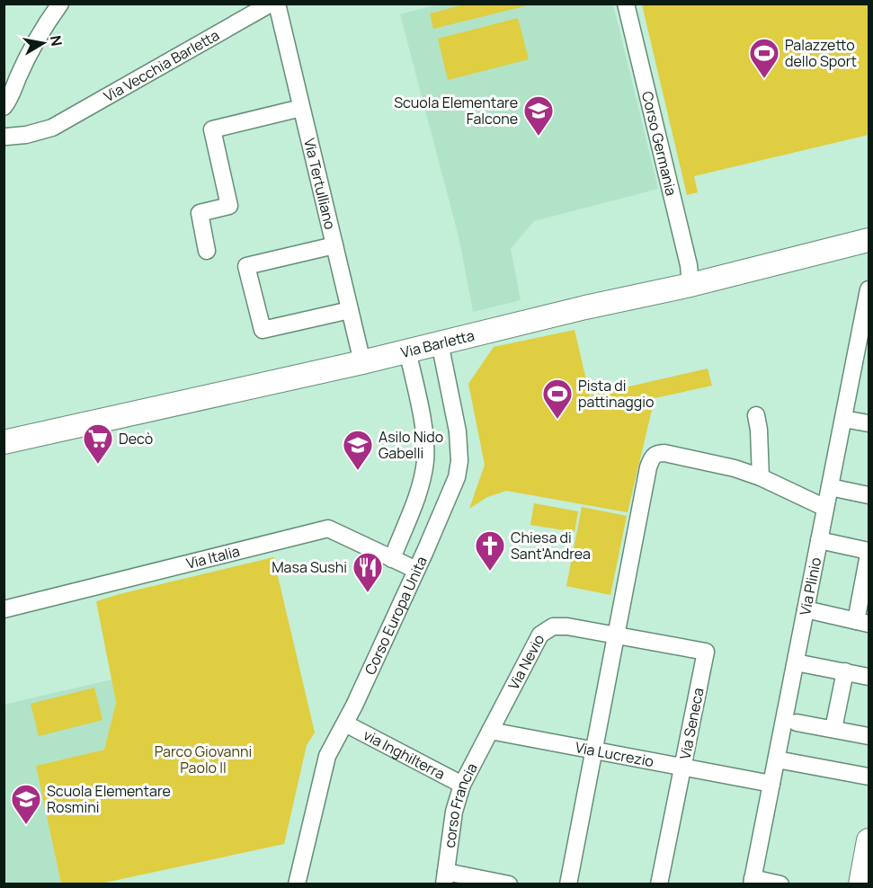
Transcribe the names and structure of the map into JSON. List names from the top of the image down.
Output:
{
  "streets": {
    "main road": ["Via Barletta"],
    "street": [
      "Via Vecchia Barletta",
      "Corso Germania",
      "Via Tertulliano",
      "Via Italia",
      "Via Plinio",
      "Corso Europa Unita",
      "Via Nevio",
      "Via Seneca",
      "via Inghilterra",
      "Via Lucrezio",
      "corso Francia"
    ]
  },
  "crossings": [
    ["Corso Germania", "Via Barletta"],
    ["Via Tertulliano", "Via Barletta"],
    ["Via Barletta", "Corso Europa Unita"],
    ["Via Italia", "Corso Europa Unita"],
    ["Via Plinio", "Via Lucrezio"],
    ["Corso Europa Unita", "via Inghilterra"],
    ["Via Nevio", "Via Seneca"],
    ["Via Nevio", "Via Lucrezio"],
    ["Via Nevio", "corso Francia"],
    ["Via Seneca", "Via Lucrezio"],
    ["via Inghilterra", "corso Francia"],
    ["Via Lucrezio", "corso Francia"]
  ],
  "parks": ["Parco Giovanni Paolo II"],
  "places": {
    "sports": ["Palazzetto dello Sport", "Pista di pattinaggio"],
    "school or university": ["Scuola Elementare Falcone", "Asilo Nido Gabelli", "Scuola Elementare Rosmini"],
    "supermarket": ["Decò"],
    "church": ["Chiesa di Sant'Andrea"],
    "restaurant": ["Masa Sushi"]
  },
  "north": "right"
}
